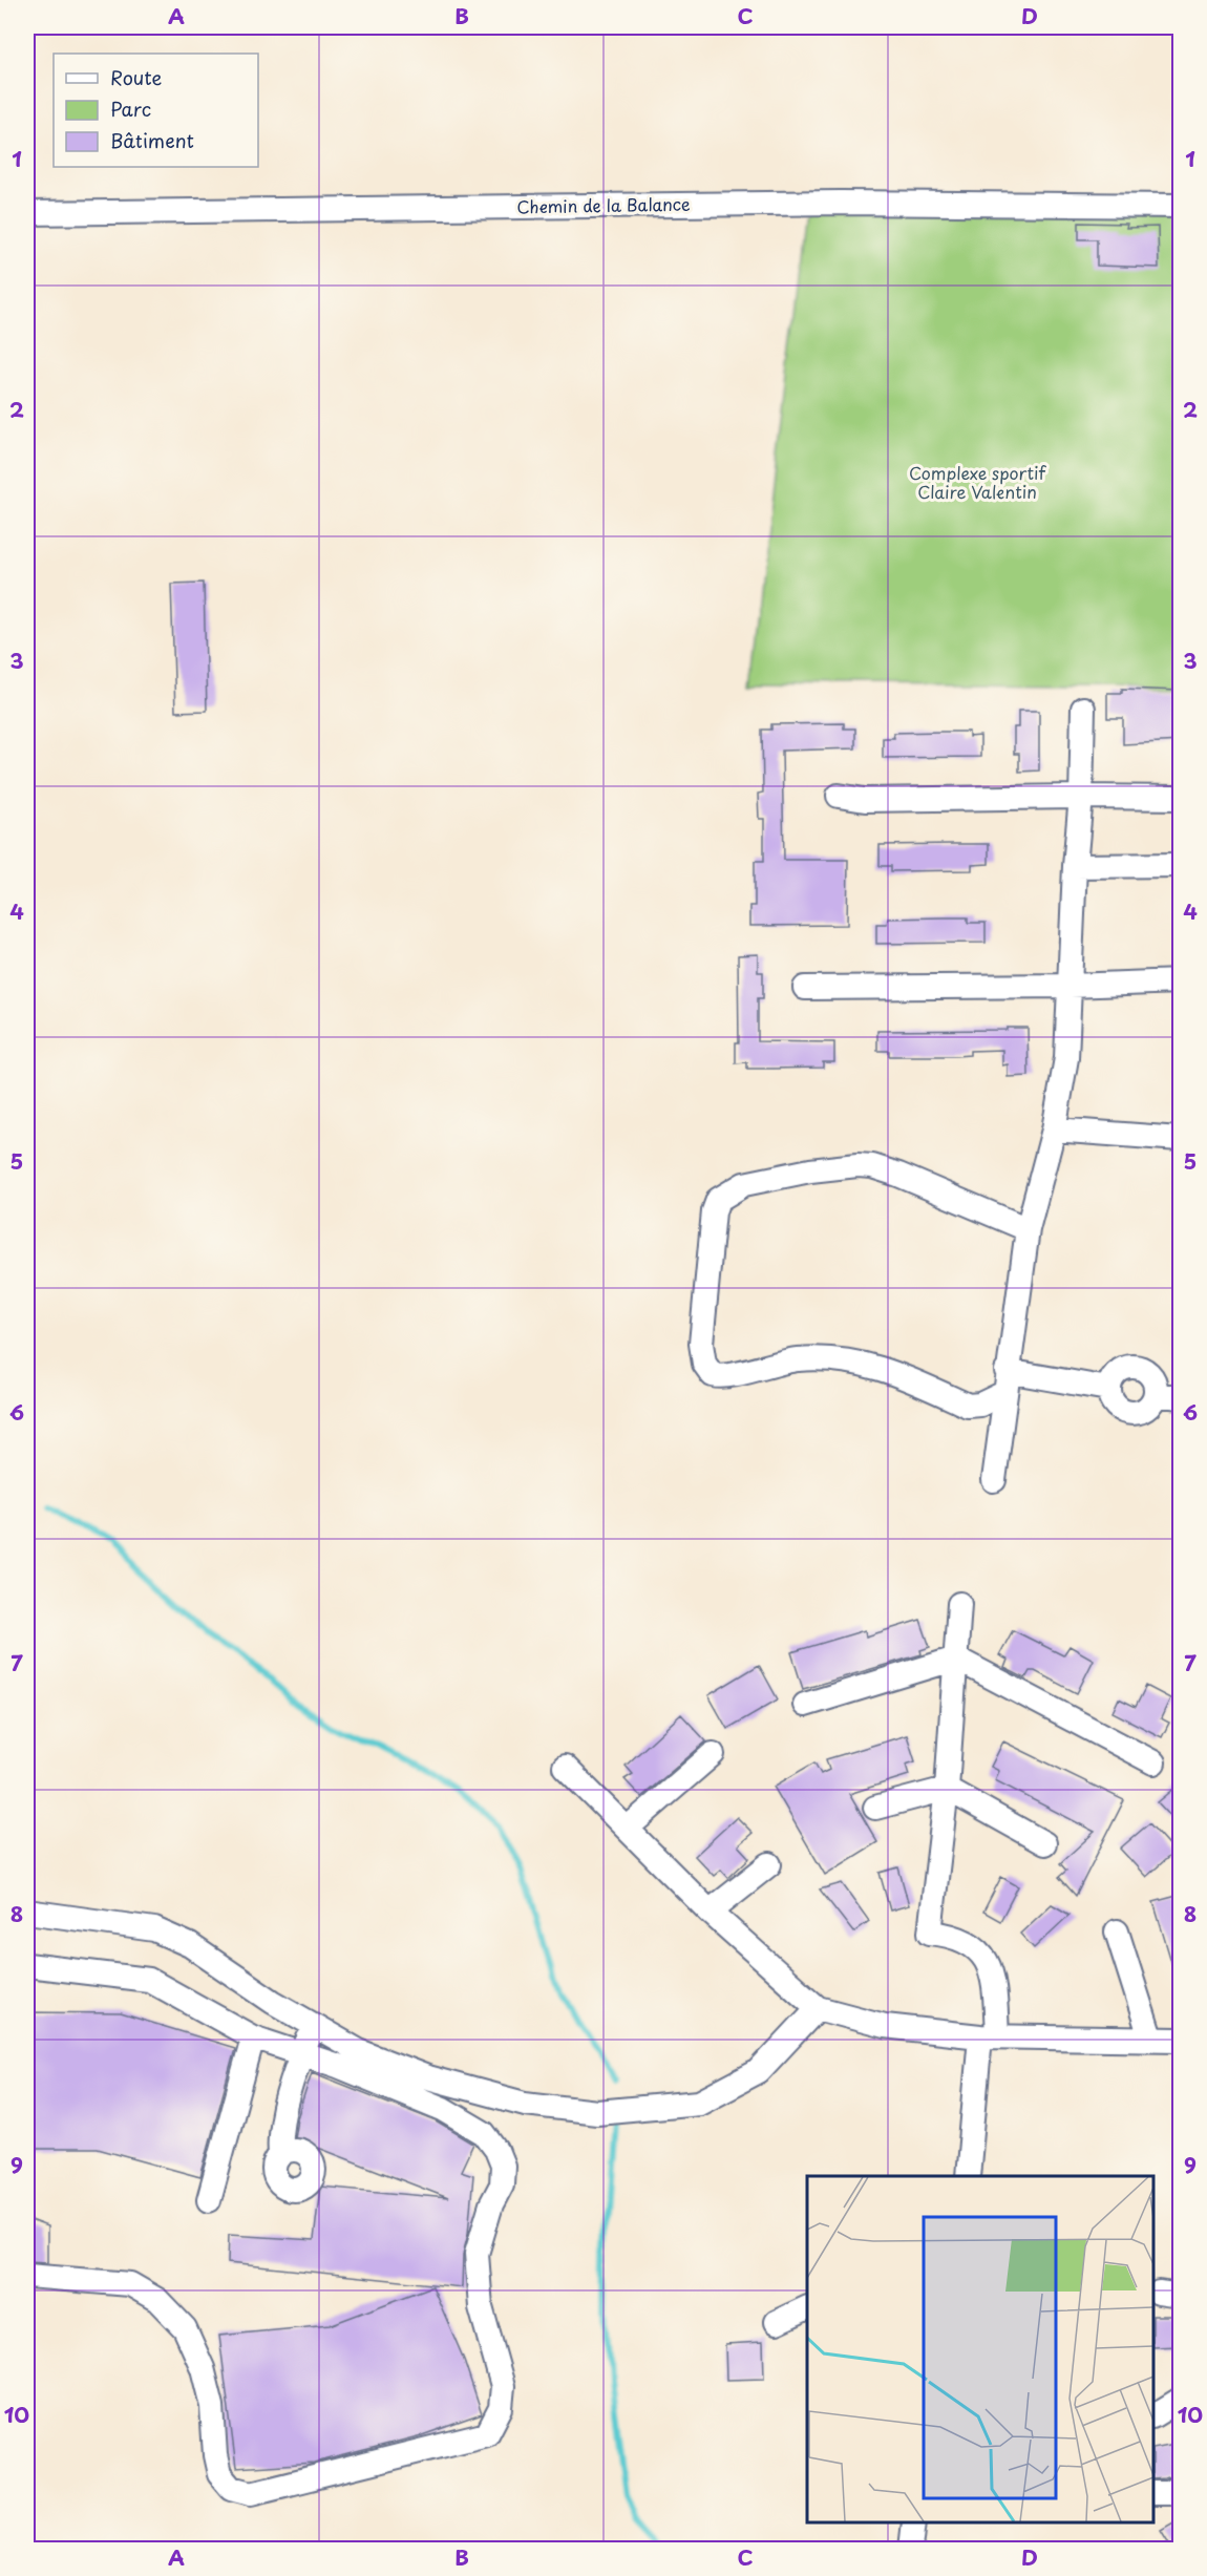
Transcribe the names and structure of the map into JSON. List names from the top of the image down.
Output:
{
  "streets": {
    "street": ["Chemin de la Balance"]
  },
  "parks": ["Complexe sportif Claire Valentin"],
  "legend": ["Route", "Parc", "Bâtiment"],
  "grid": {
    "columns": [
      "A",
      "B",
      "C",
      "D"
    ],
    "rows": [
      "1",
      "2",
      "3",
      "4",
      "5",
      "6",
      "7",
      "8",
      "9",
      "10"
    ]
  }
}
